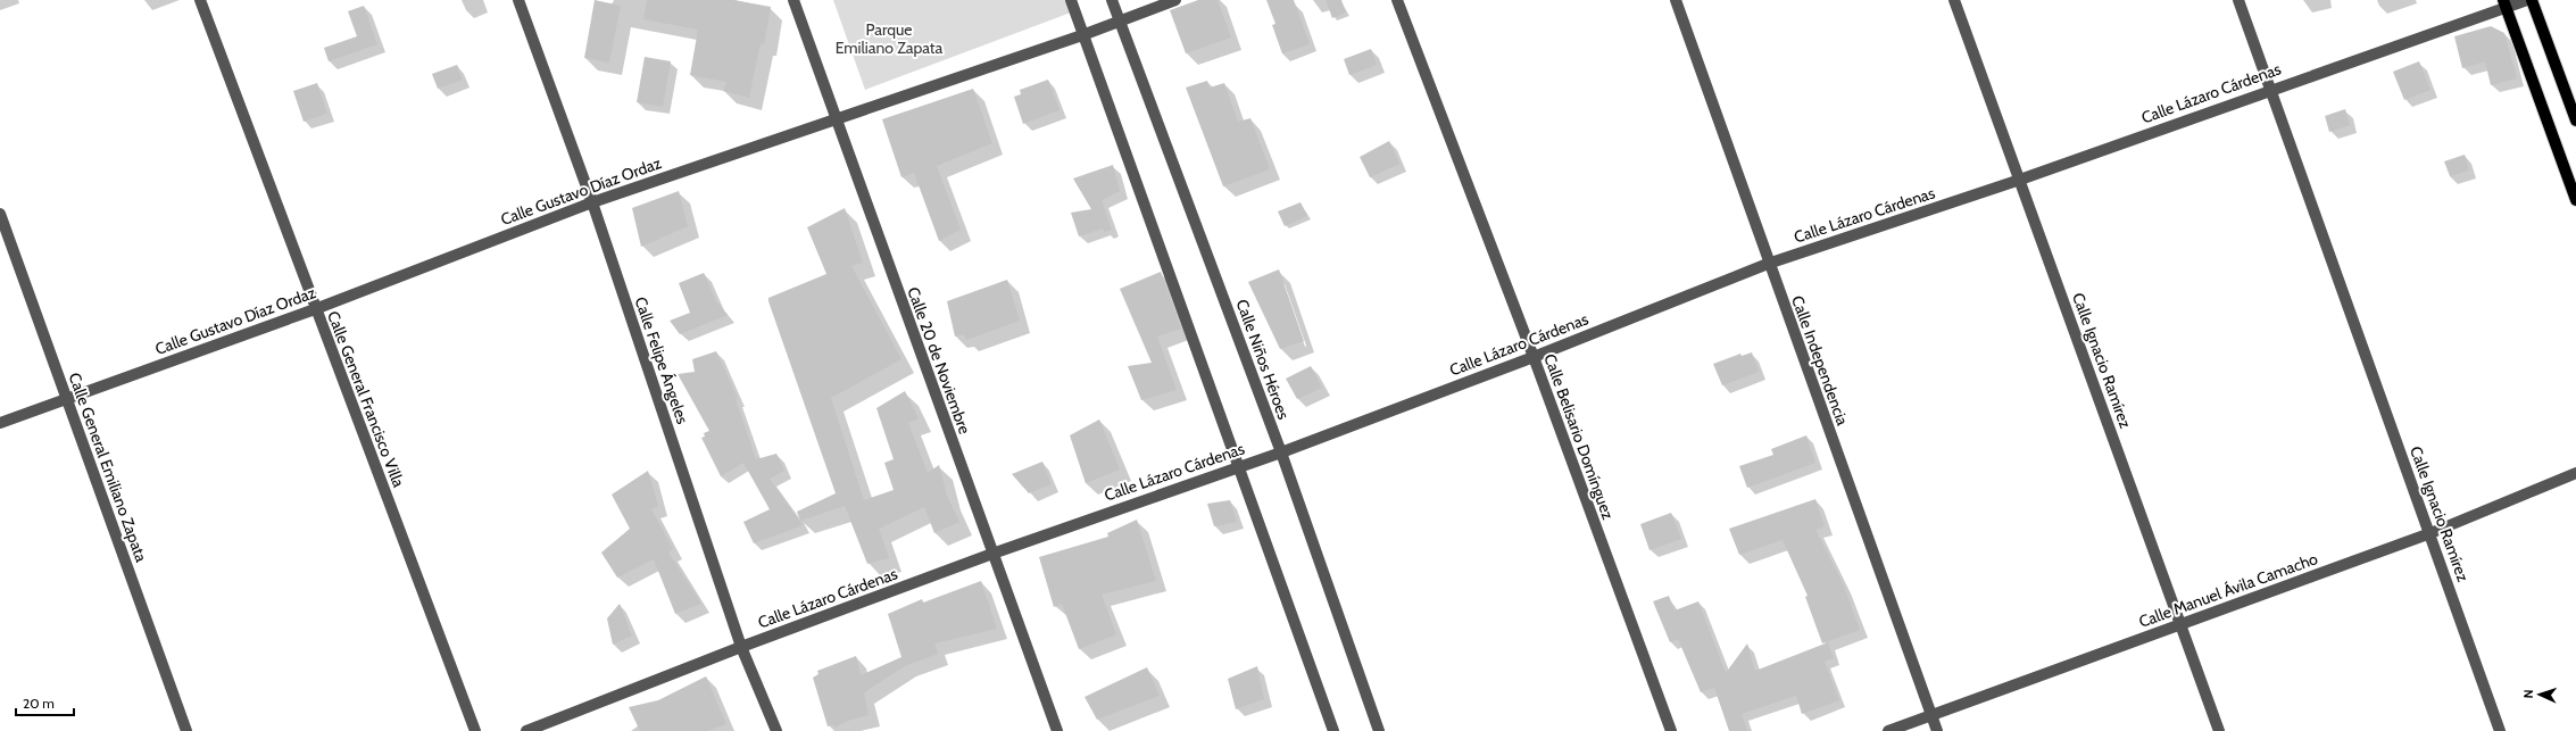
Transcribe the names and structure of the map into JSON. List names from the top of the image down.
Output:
{
  "streets": {
    "street": [
      "Calle Lázaro Cárdenas",
      "Calle Gustavo Díaz Ordaz",
      "Calle Niños Héroes",
      "Calle Felipe Ángeles",
      "Calle 20 de Noviembre",
      "Calle Independencia",
      "Calle Ignacio Ramírez",
      "Calle General Francisco Villa",
      "Calle Belisario Domínguez",
      "Calle General Emiliano Zapata",
      "Calle Manuel Ávila Camacho"
    ]
  },
  "crossings": [
    ["Calle Lázaro Cárdenas", "Calle Niños Héroes"],
    ["Calle Lázaro Cárdenas", "Calle Felipe Ángeles"],
    ["Calle Lázaro Cárdenas", "Calle 20 de Noviembre"],
    ["Calle Lázaro Cárdenas", "Calle Independencia"],
    ["Calle Lázaro Cárdenas", "Calle Ignacio Ramírez"],
    ["Calle Lázaro Cárdenas", "Calle Belisario Domínguez"],
    ["Calle Gustavo Díaz Ordaz", "Calle Niños Héroes"],
    ["Calle Gustavo Díaz Ordaz", "Calle Felipe Ángeles"],
    ["Calle Gustavo Díaz Ordaz", "Calle 20 de Noviembre"],
    ["Calle Gustavo Díaz Ordaz", "Calle General Francisco Villa"],
    ["Calle Gustavo Díaz Ordaz", "Calle General Emiliano Zapata"],
    ["Calle Independencia", "Calle Manuel Ávila Camacho"],
    ["Calle Ignacio Ramírez", "Calle Manuel Ávila Camacho"]
  ],
  "parks": ["Parque Emiliano Zapata"],
  "scale_bar": "20 m",
  "north": "left"
}
